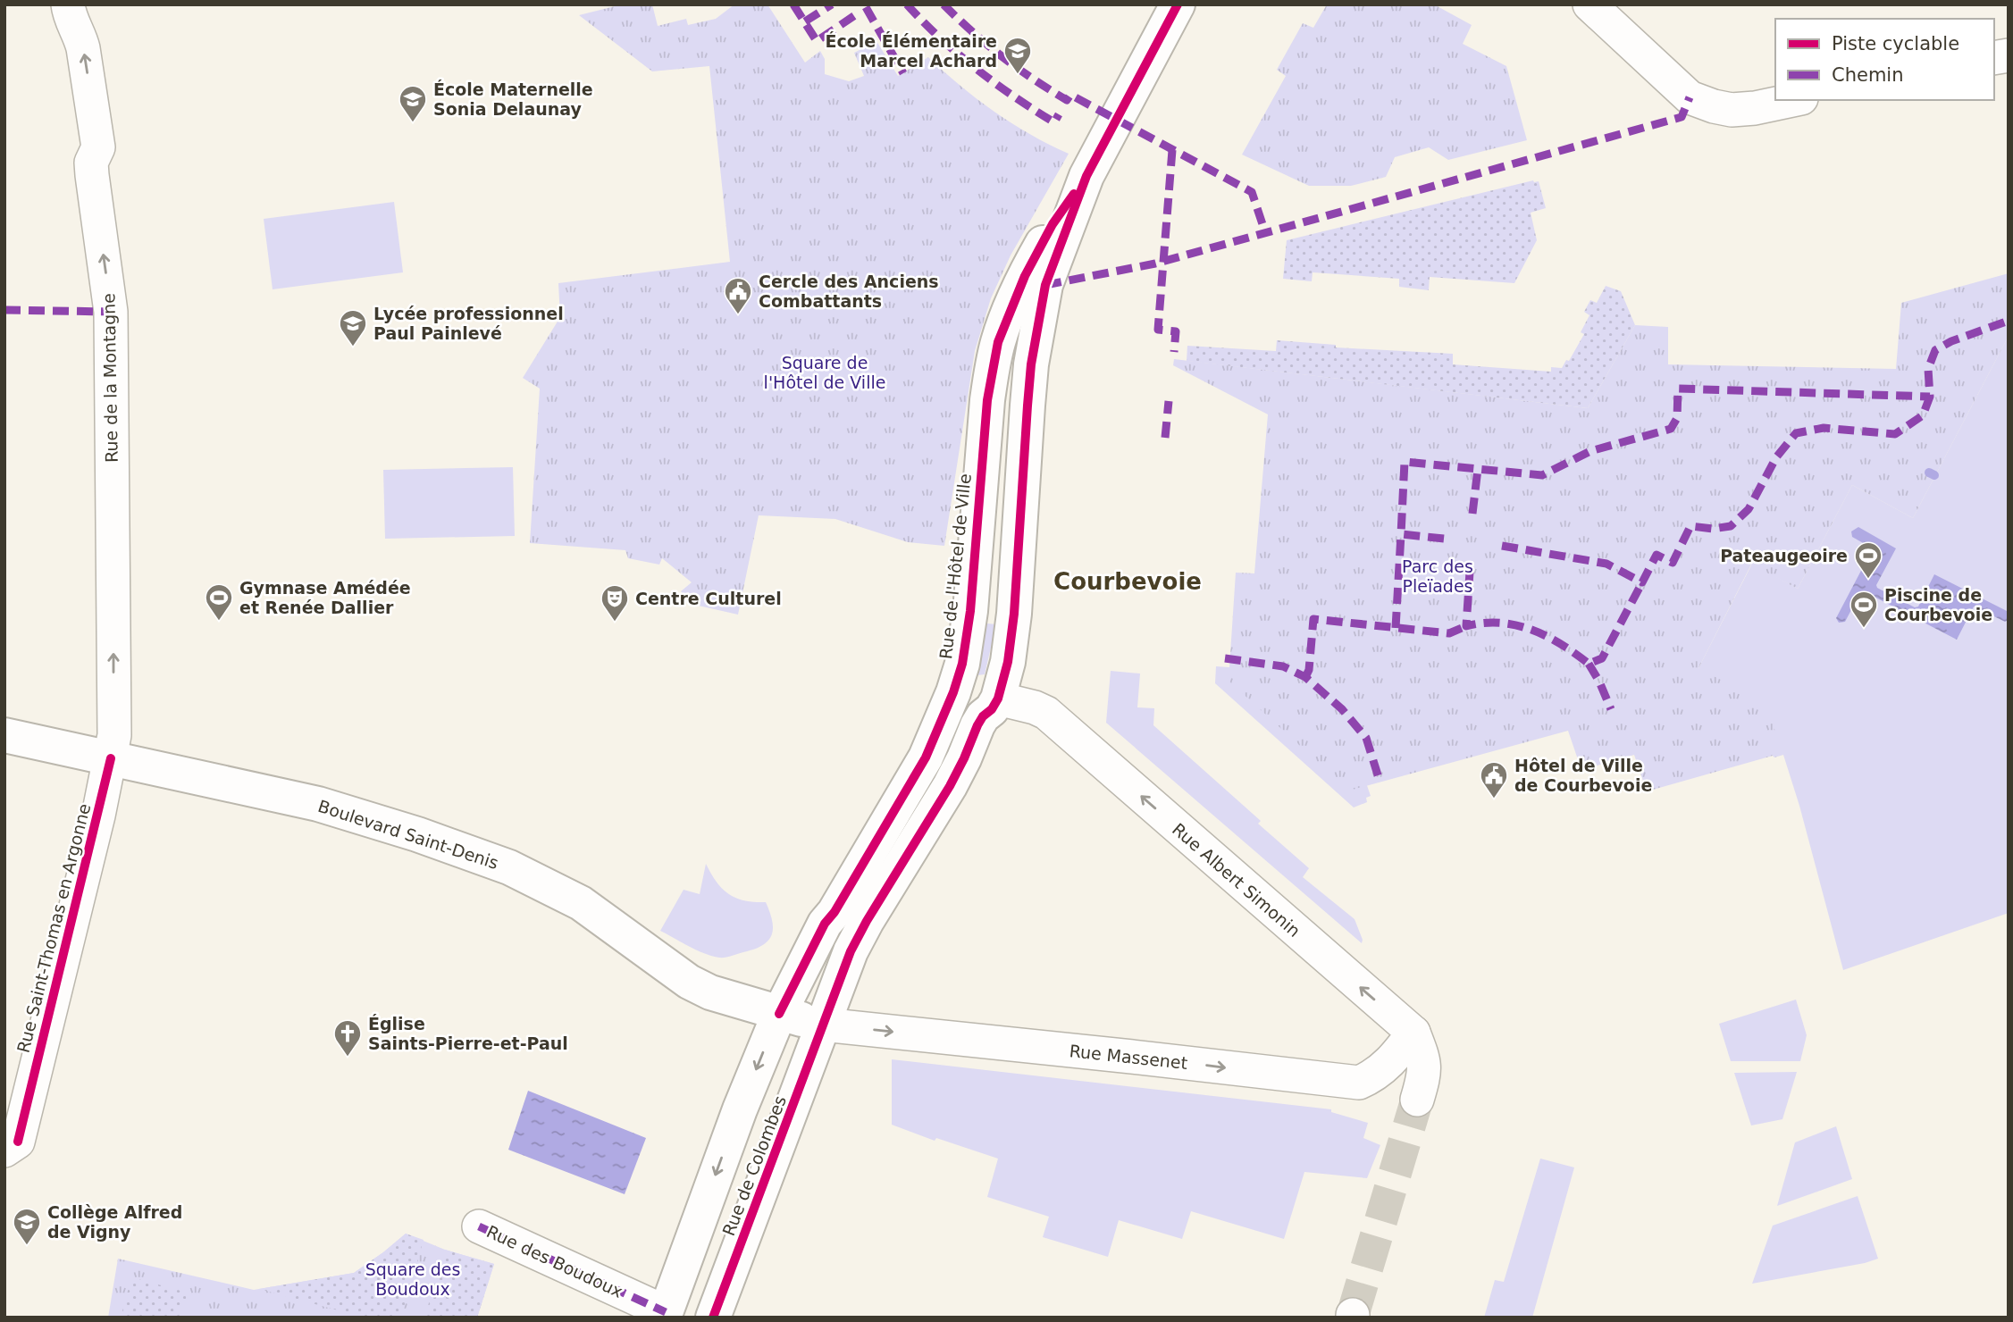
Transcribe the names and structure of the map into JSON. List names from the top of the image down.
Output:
{
  "streets": {
    "main road": ["Rue de l'Hôtel de Ville", "Boulevard Saint-Denis", "Rue de Colombes"],
    "street": [
      "Rue de la Montagne",
      "Rue Albert Simonin",
      "Rue Saint-Thomas en Argonne",
      "Rue Massenet",
      "Rue des Boudoux"
    ]
  },
  "crossings": [
    ["Rue de la Montagne", "Boulevard Saint-Denis"],
    ["Rue de la Montagne", "Rue Saint-Thomas en Argonne"],
    ["Rue de l'Hôtel de Ville", "Boulevard Saint-Denis"],
    ["Rue de l'Hôtel de Ville", "Rue Albert Simonin"],
    ["Rue de l'Hôtel de Ville", "Rue Massenet"],
    ["Rue de l'Hôtel de Ville", "Rue de Colombes"],
    ["Boulevard Saint-Denis", "Rue Saint-Thomas en Argonne"],
    ["Boulevard Saint-Denis", "Rue Massenet"],
    ["Boulevard Saint-Denis", "Rue de Colombes"],
    ["Rue Albert Simonin", "Rue Massenet"],
    ["Rue Massenet", "Rue de Colombes"],
    ["Rue de Colombes", "Rue des Boudoux"]
  ],
  "one_way": ["Rue de la Montagne", "Rue Albert Simonin", "Rue Massenet"],
  "districts": ["Courbevoie"],
  "parks": ["Square de l'Hôtel de Ville", "Parc des Pleïades", "Square des Boudoux"],
  "places": {
    "school or university": [
      "École Élémentaire Marcel Achard",
      "École Maternelle Sonia Delaunay",
      "Lycée professionnel Paul Painlevé",
      "Collège Alfred de Vigny"
    ],
    "public building": ["Cercle des Anciens Combattants", "Hôtel de Ville de Courbevoie"],
    "sports": ["Pateaugeoire", "Gymnase Amédée et Renée Dallier", "Piscine de Courbevoie"],
    "theatre": ["Centre Culturel"],
    "church": ["Église Saints-Pierre-et-Paul"]
  },
  "legend": ["Piste cyclable", "Chemin"]
}
